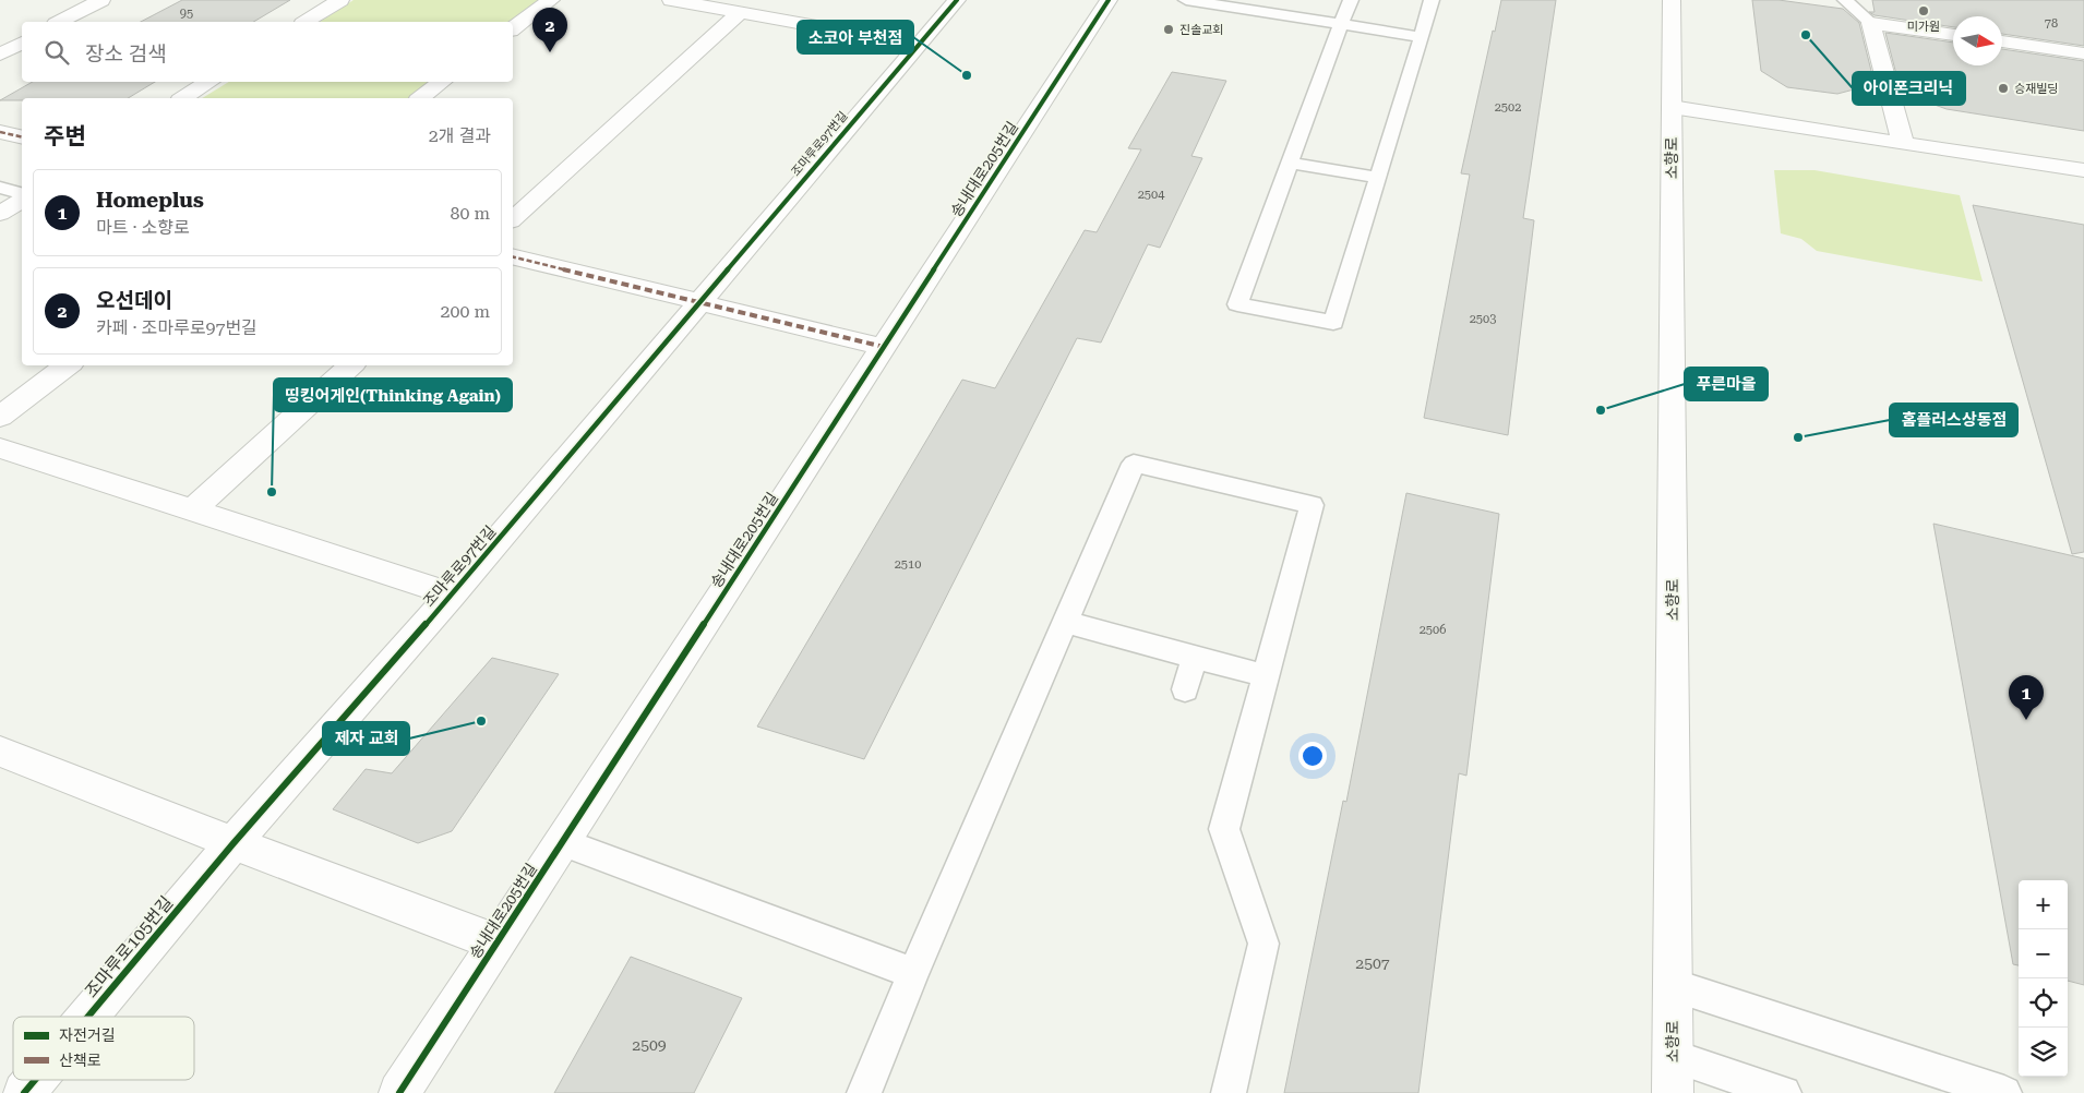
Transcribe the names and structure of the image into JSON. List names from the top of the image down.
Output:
{
  "streets": {
    "street": [
      "조마루로97번길",
      "소향로",
      "송내대로205번길",
      "조마루로105번길"
    ]
  },
  "crossings": [
    ["조마루로97번길", "조마루로105번길"]
  ],
  "places": [
    "미가원",
    "진솔교회",
    "아이폰크리닉",
    "소코아 부천점",
    "승재빌딩",
    "푸른마을",
    "홈플러스상동점",
    "띵킹어게인(Thinking Again)",
    "제자 교회"
  ],
  "house_numbers": [
    "95",
    "78",
    "2502",
    "2504",
    "2503",
    "2510",
    "2506",
    "2507",
    "2509"
  ],
  "legend": ["자전거길", "산책로"],
  "north": "right",
  "page": {
    "pins": ["2", "1"],
    "search": "장소 검색",
    "heading": ["주변", "2개 결과"],
    "list": [
      {
        "mark": "1",
        "name": "Homeplus",
        "note": "마트 · 소향로",
        "value": "80 m"
      },
      {
        "mark": "2",
        "name": "오선데이",
        "note": "카페 · 조마루로97번길",
        "value": "200 m"
      }
    ],
    "map_buttons": ["+", "−"]
  }
}
